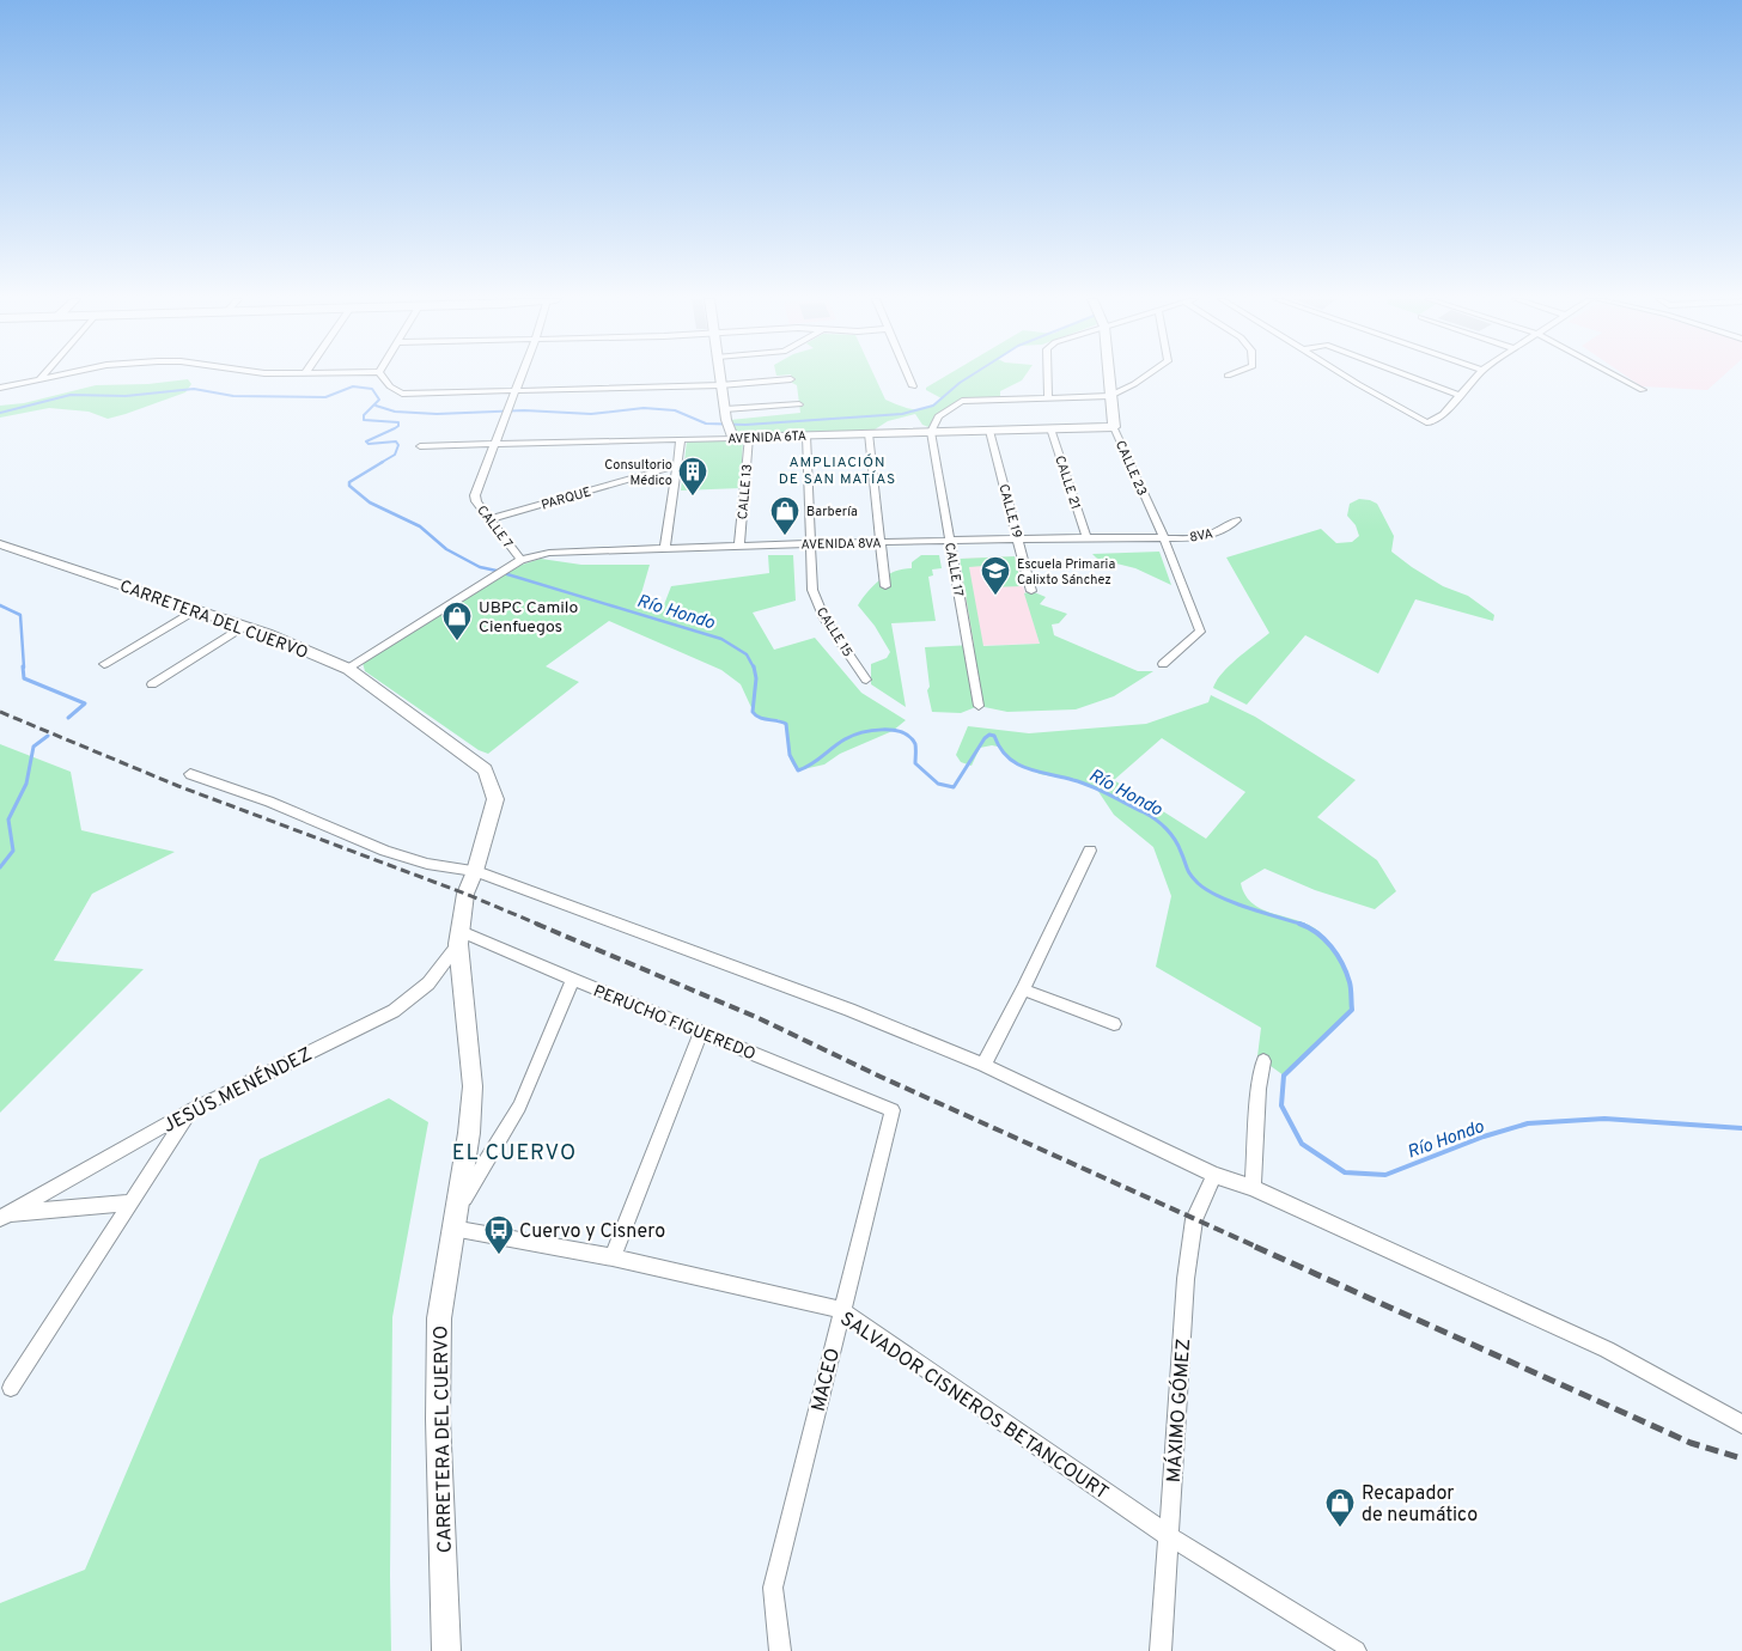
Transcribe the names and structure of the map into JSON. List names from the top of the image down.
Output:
{
  "streets": {
    "street": [
      "AVENIDA 6TA",
      "CALLE 23",
      "CALLE 21",
      "CALLE 13",
      "PARQUE",
      "CALLE 19",
      "CALLE 7",
      "8VA",
      "AVENIDA 8VA",
      "CALLE 17",
      "CARRETERA DEL CUERVO",
      "CALLE 15",
      "PERUCHO FIGUEREDO",
      "JESÚS MENÉNDEZ",
      "MACEO",
      "SALVADOR CISNEROS BETANCOURT",
      "MÁXIMO GÓMEZ"
    ]
  },
  "crossings": [
    ["AVENIDA 6TA", "CALLE 23"],
    ["AVENIDA 6TA", "CALLE 21"],
    ["AVENIDA 6TA", "CALLE 13"],
    ["AVENIDA 6TA", "CALLE 19"],
    ["AVENIDA 6TA", "CALLE 7"],
    ["AVENIDA 6TA", "CALLE 17"],
    ["AVENIDA 6TA", "CALLE 15"],
    ["CALLE 23", "8VA"],
    ["CALLE 23", "AVENIDA 8VA"],
    ["CALLE 21", "AVENIDA 8VA"],
    ["CALLE 13", "AVENIDA 8VA"],
    ["PARQUE", "CALLE 7"],
    ["CALLE 19", "AVENIDA 8VA"],
    ["CALLE 7", "AVENIDA 8VA"],
    ["CALLE 7", "CARRETERA DEL CUERVO"],
    ["8VA", "AVENIDA 8VA"],
    ["AVENIDA 8VA", "CALLE 17"],
    ["AVENIDA 8VA", "CALLE 15"],
    ["CARRETERA DEL CUERVO", "PERUCHO FIGUEREDO"],
    ["CARRETERA DEL CUERVO", "JESÚS MENÉNDEZ"],
    ["CARRETERA DEL CUERVO", "SALVADOR CISNEROS BETANCOURT"],
    ["PERUCHO FIGUEREDO", "JESÚS MENÉNDEZ"],
    ["PERUCHO FIGUEREDO", "MACEO"],
    ["MACEO", "SALVADOR CISNEROS BETANCOURT"],
    ["SALVADOR CISNEROS BETANCOURT", "MÁXIMO GÓMEZ"]
  ],
  "districts": ["AMPLIACIÓN DE SAN MATÍAS", "EL CUERVO"],
  "water": ["Río Hondo"],
  "places": {
    "building": ["Consultorio Médico"],
    "shop": ["Barbería", "UBPC Camilo Cienfuegos", "Recapador de neumático"],
    "school or university": ["Escuela Primaria Calixto Sánchez"],
    "bus stop": ["Cuervo y Cisnero"]
  }
}
